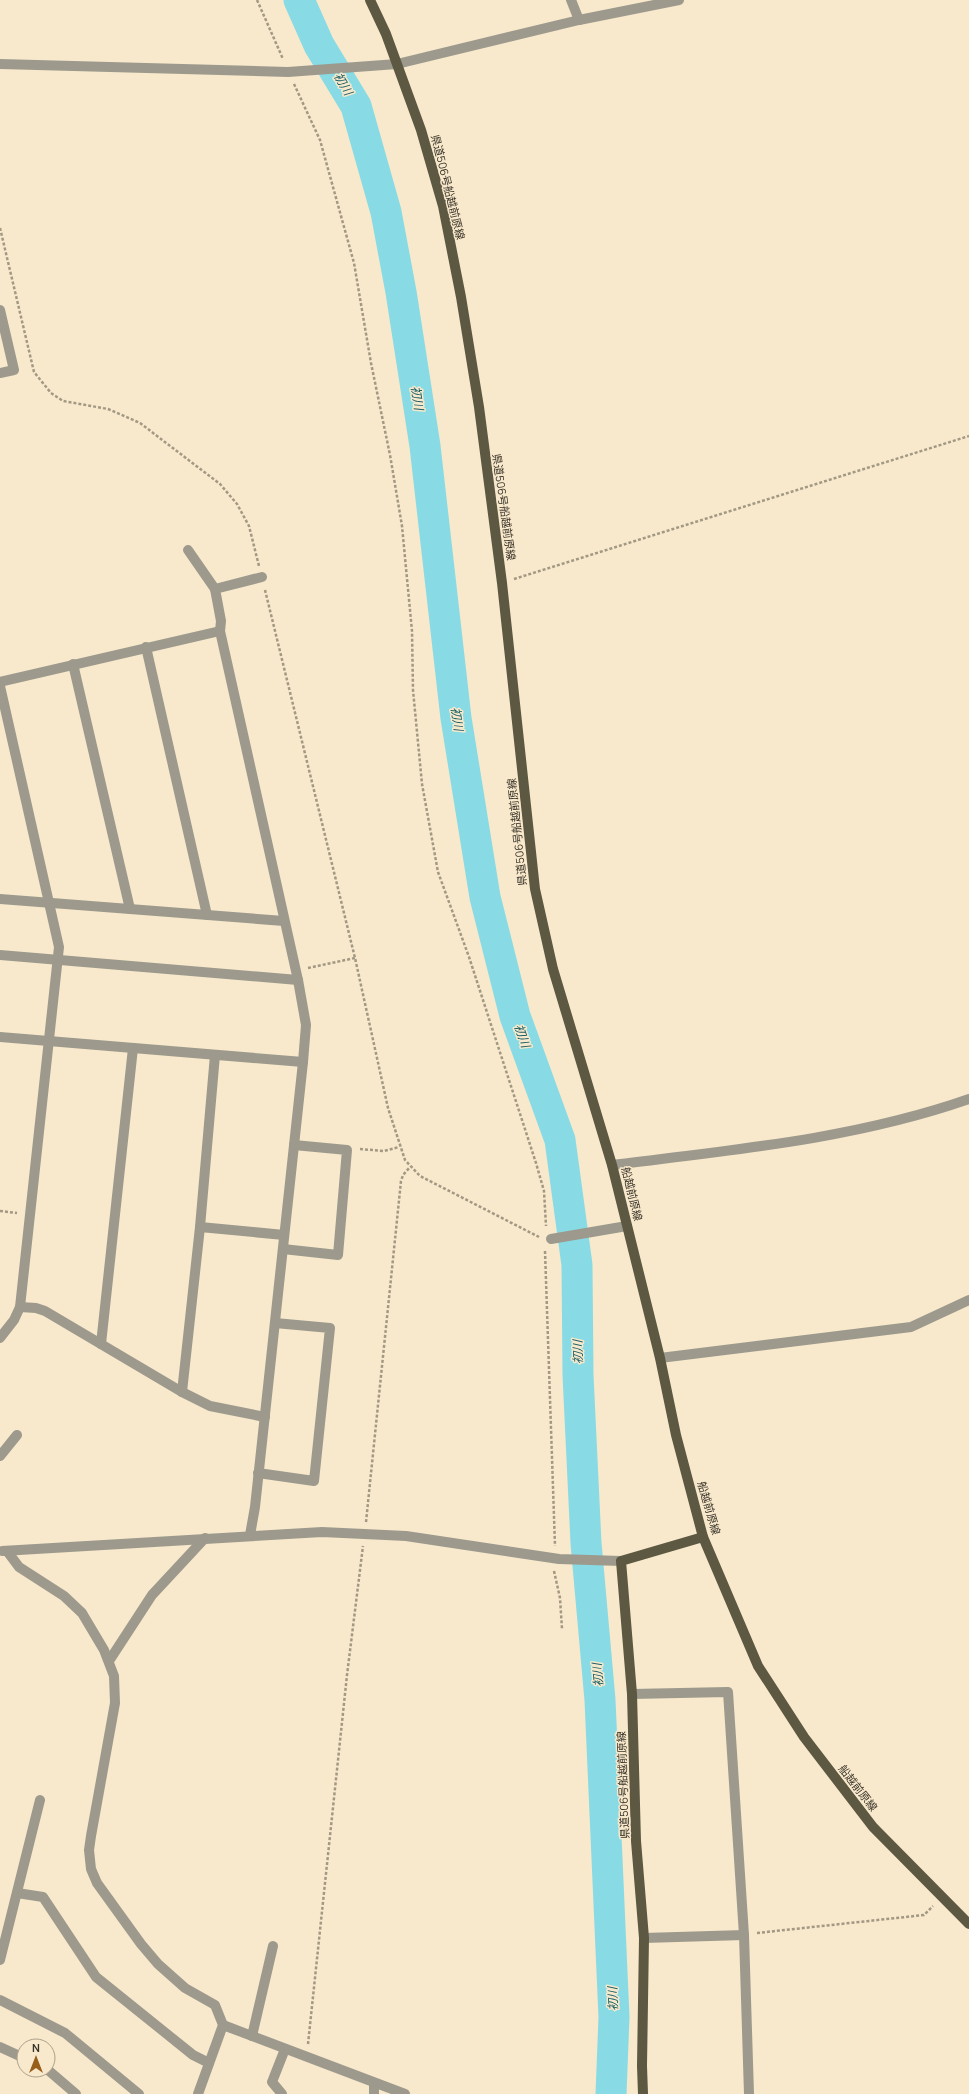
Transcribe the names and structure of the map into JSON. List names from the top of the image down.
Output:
{
  "streets": {
    "main road": ["県道506号船越前原線", "船越前原線"]
  },
  "crossings": [
    ["県道506号船越前原線", "船越前原線"]
  ],
  "water": ["初川"],
  "north": "top"
}
